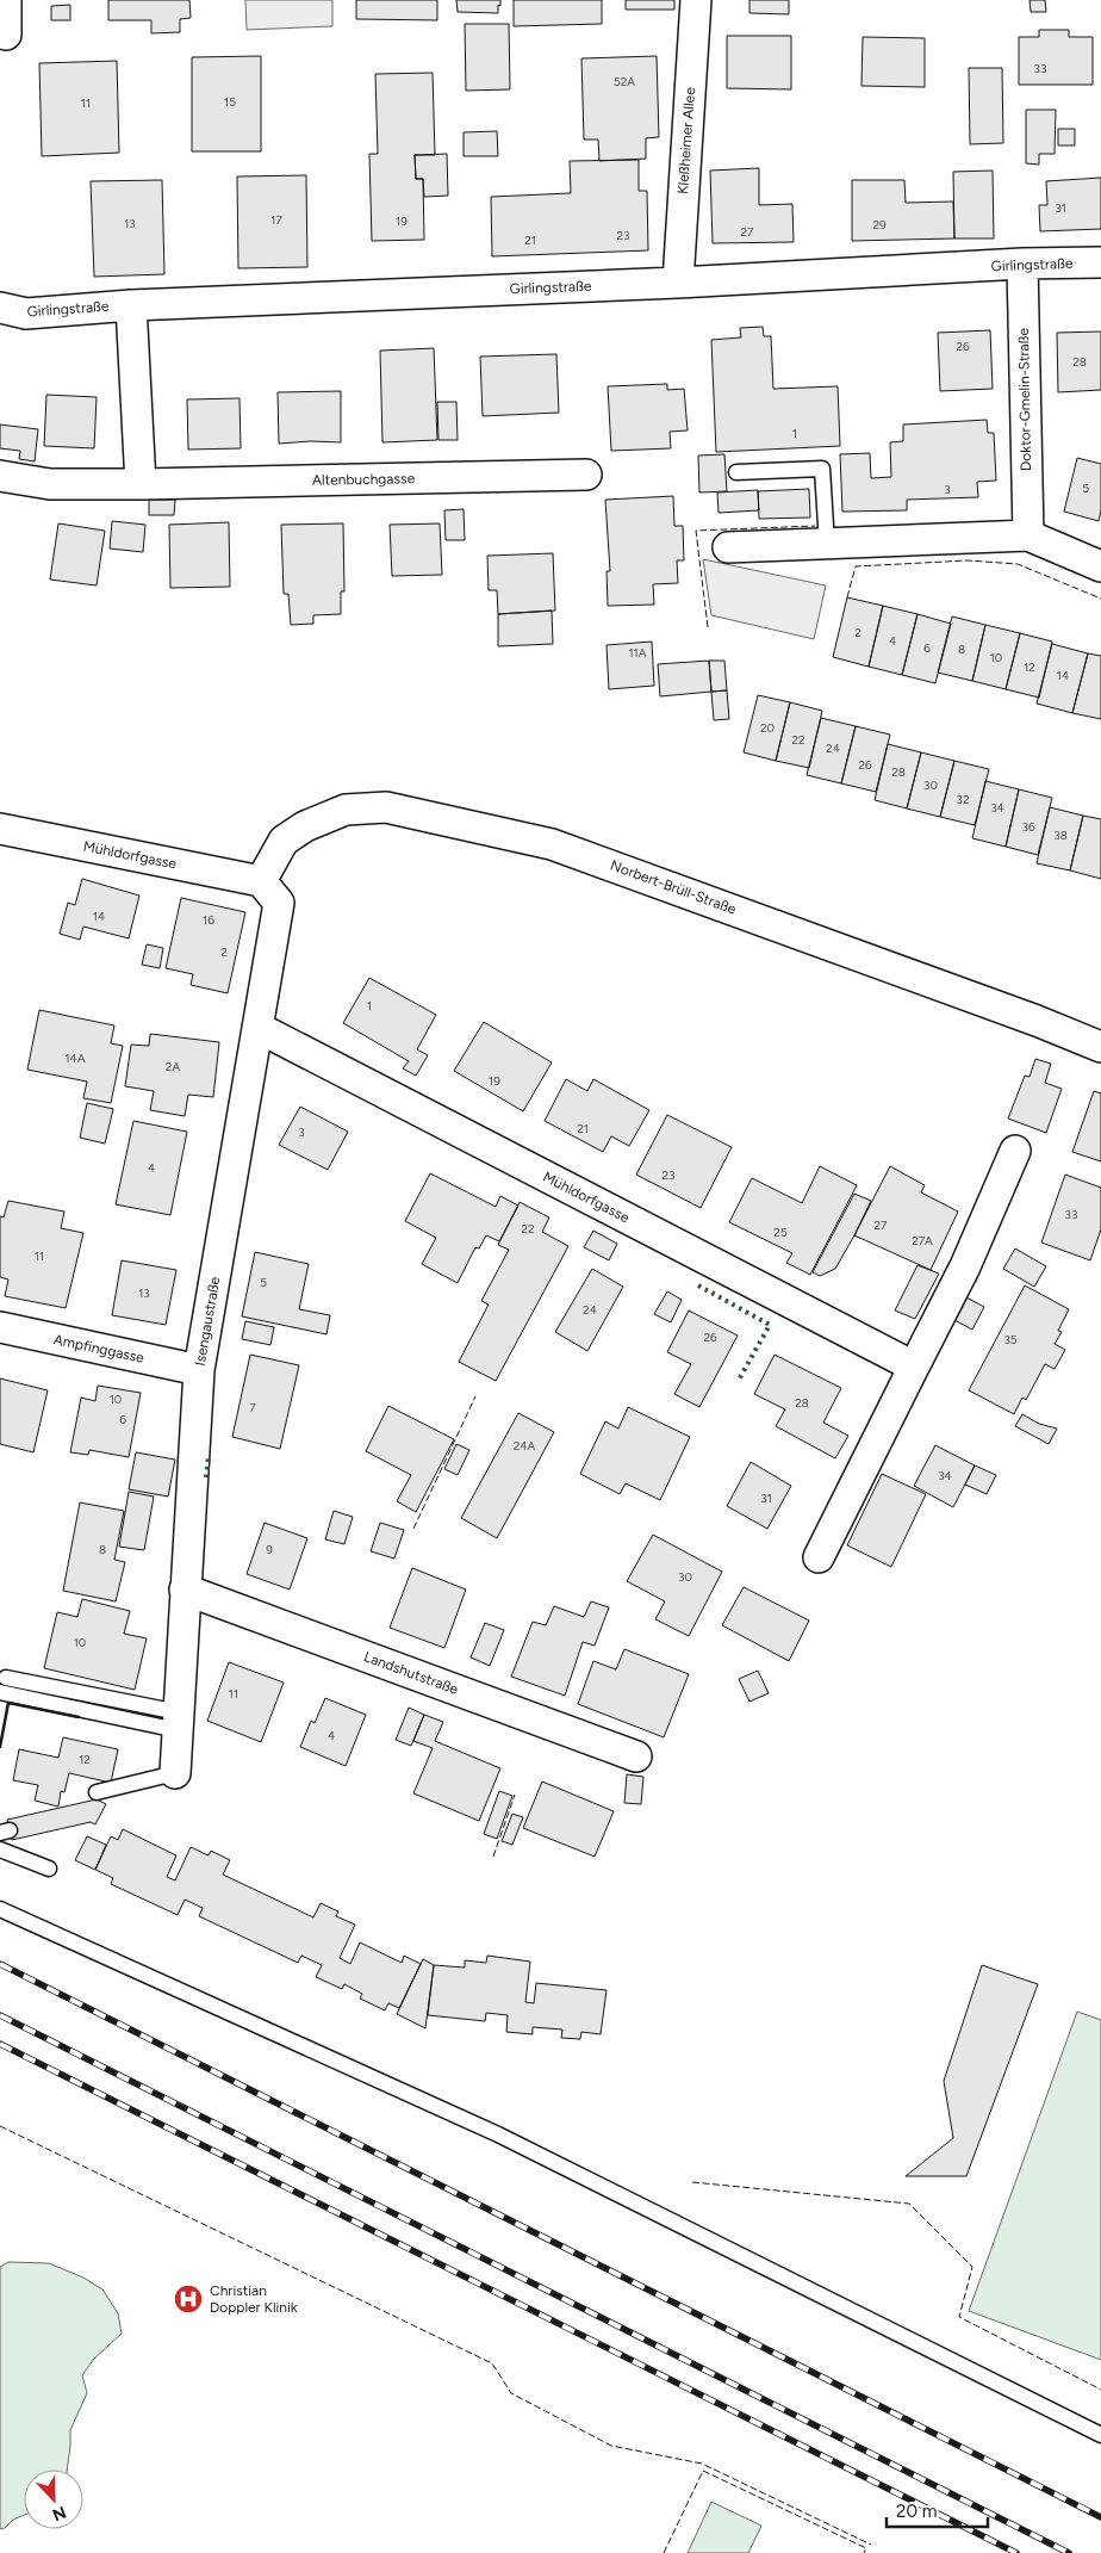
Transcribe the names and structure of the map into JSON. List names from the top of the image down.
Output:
{
  "streets": {
    "street": [
      "Kleßheimer Allee",
      "Girlingstraße",
      "Doktor-Gmelin-Straße",
      "Altenbuchgasse",
      "Mühldorfgasse",
      "Norbert-Brüll-Straße",
      "Isengaustraße",
      "Ampfinggasse",
      "Landshutstraße"
    ]
  },
  "crossings": [
    ["Kleßheimer Allee", "Girlingstraße"],
    ["Girlingstraße", "Doktor-Gmelin-Straße"],
    ["Mühldorfgasse", "Norbert-Brüll-Straße"],
    ["Mühldorfgasse", "Isengaustraße"],
    ["Norbert-Brüll-Straße", "Isengaustraße"],
    ["Isengaustraße", "Ampfinggasse"],
    ["Isengaustraße", "Landshutstraße"]
  ],
  "places": {
    "hospital": ["Christian Doppler Klinik"]
  },
  "house_numbers": [
    "33",
    "52A",
    "15",
    "11",
    "31",
    "17",
    "19",
    "13",
    "29",
    "27",
    "23",
    "21",
    "26",
    "28",
    "1",
    "5",
    "3",
    "2",
    "4",
    "6",
    "8",
    "11A",
    "10",
    "12",
    "14",
    "20",
    "22",
    "24",
    "26",
    "28",
    "30",
    "32",
    "34",
    "36",
    "38",
    "14",
    "16",
    "2",
    "1",
    "14A",
    "2A",
    "19",
    "21",
    "3",
    "4",
    "23",
    "33",
    "27",
    "22",
    "25",
    "27A",
    "11",
    "5",
    "13",
    "24",
    "26",
    "35",
    "10",
    "28",
    "7",
    "6",
    "24A",
    "34",
    "31",
    "8",
    "9",
    "30",
    "10",
    "11",
    "4",
    "12"
  ],
  "scale_bar": "20 m",
  "north": "bottom"
}
